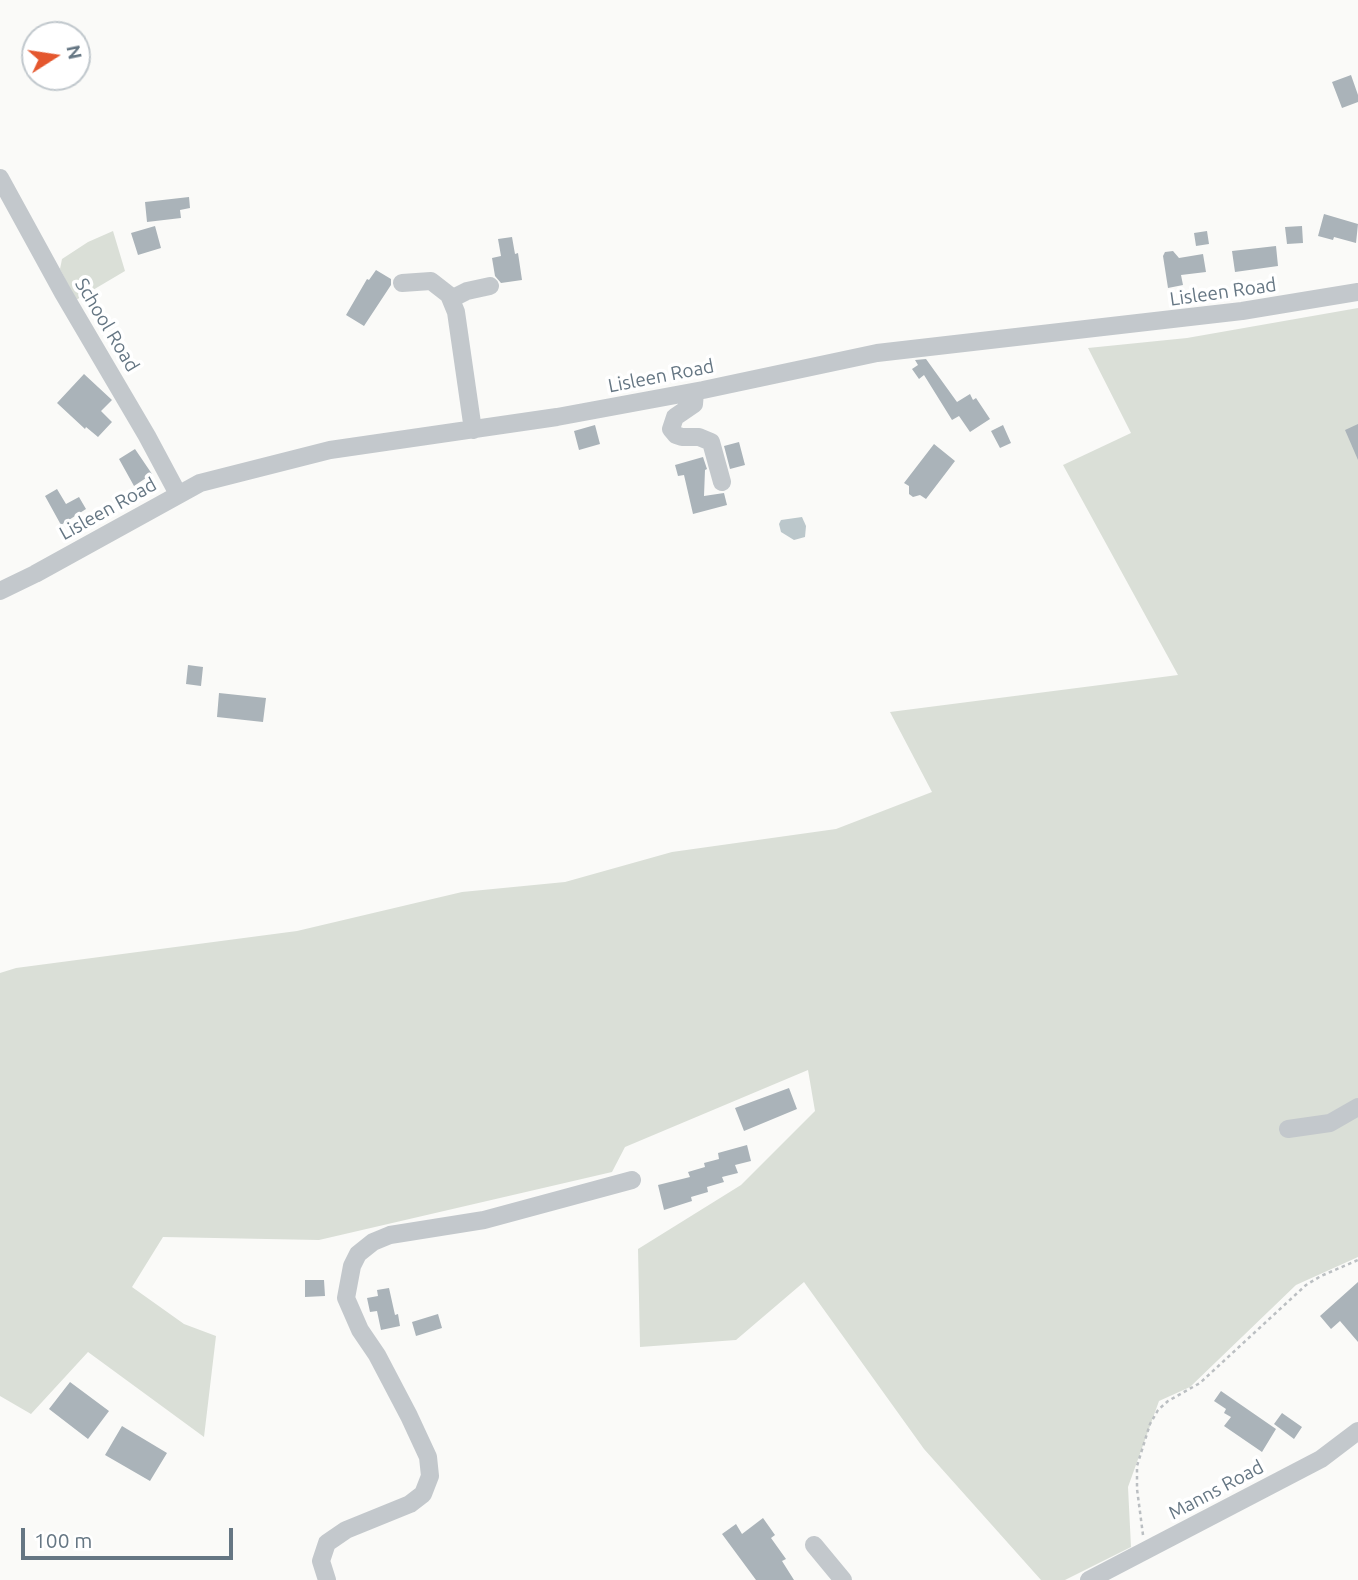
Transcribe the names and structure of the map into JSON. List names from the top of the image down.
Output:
{
  "streets": {
    "street": ["Lisleen Road", "School Road", "Manns Road"]
  },
  "crossings": [
    ["Lisleen Road", "School Road"]
  ],
  "scale_bar": "100 m",
  "north": "right"
}
